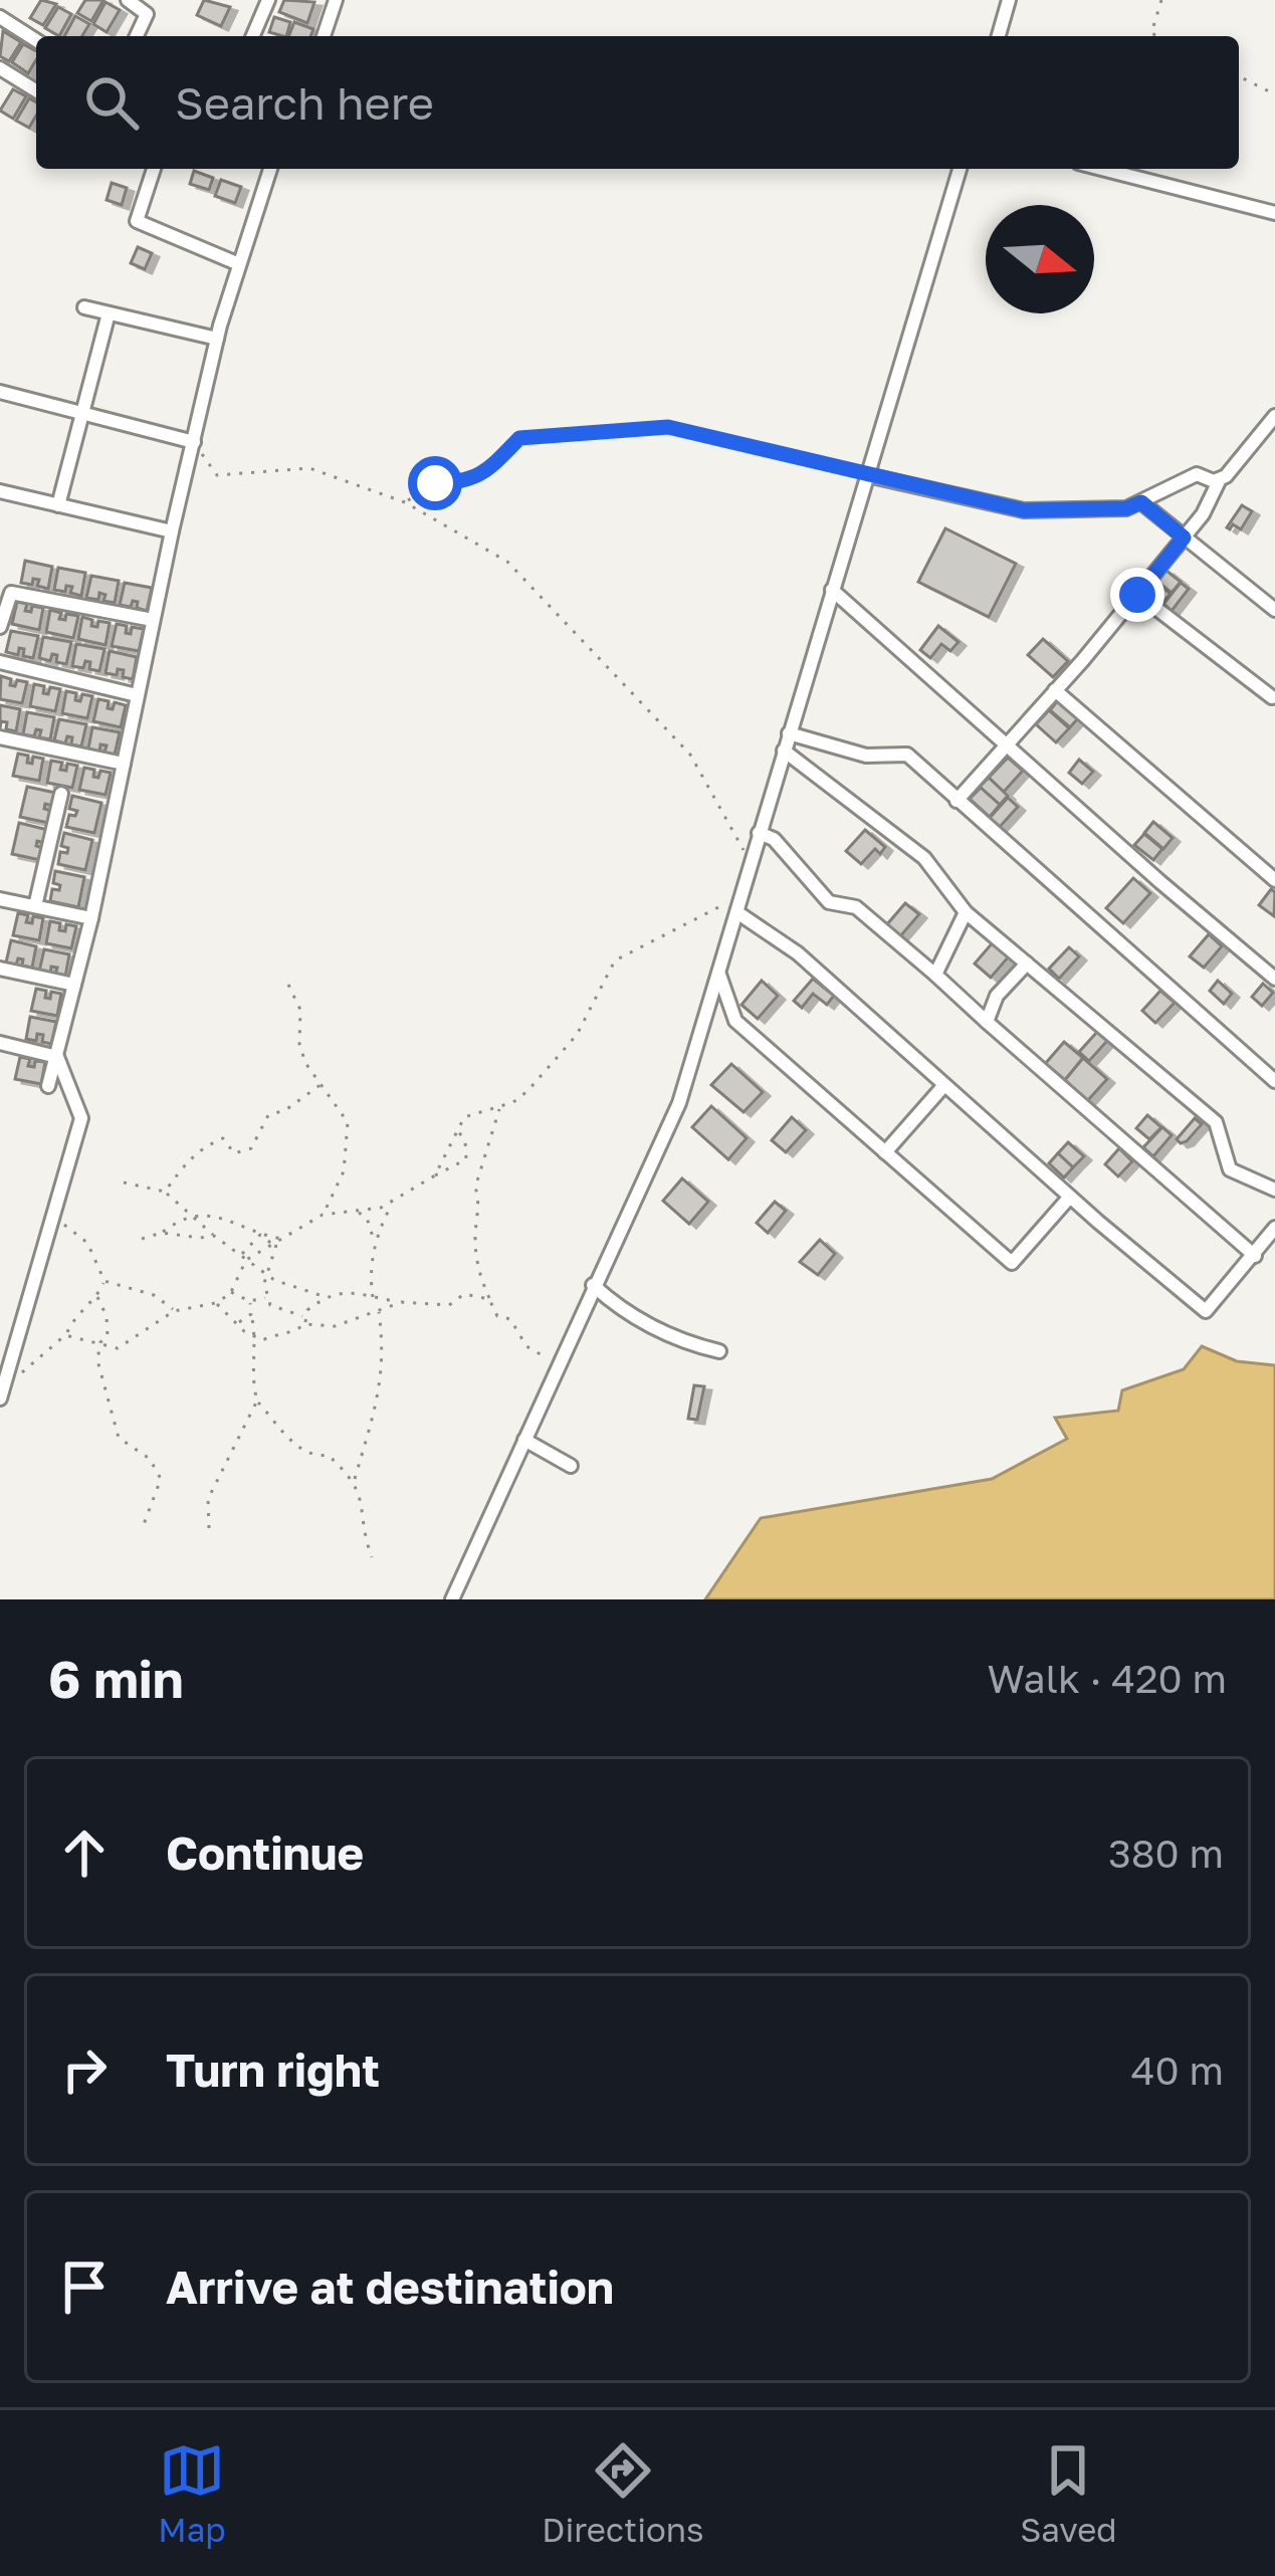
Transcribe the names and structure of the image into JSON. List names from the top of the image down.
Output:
{
  "north": "right",
  "page": {
    "search": "Search here",
    "heading": ["6 min", "Walk · 420 m"],
    "list": [
      ["Continue", "380 m"],
      ["Turn right", "40 m"],
      "Arrive at destination"
    ],
    "nav": ["Map", "Directions", "Saved"]
  }
}
